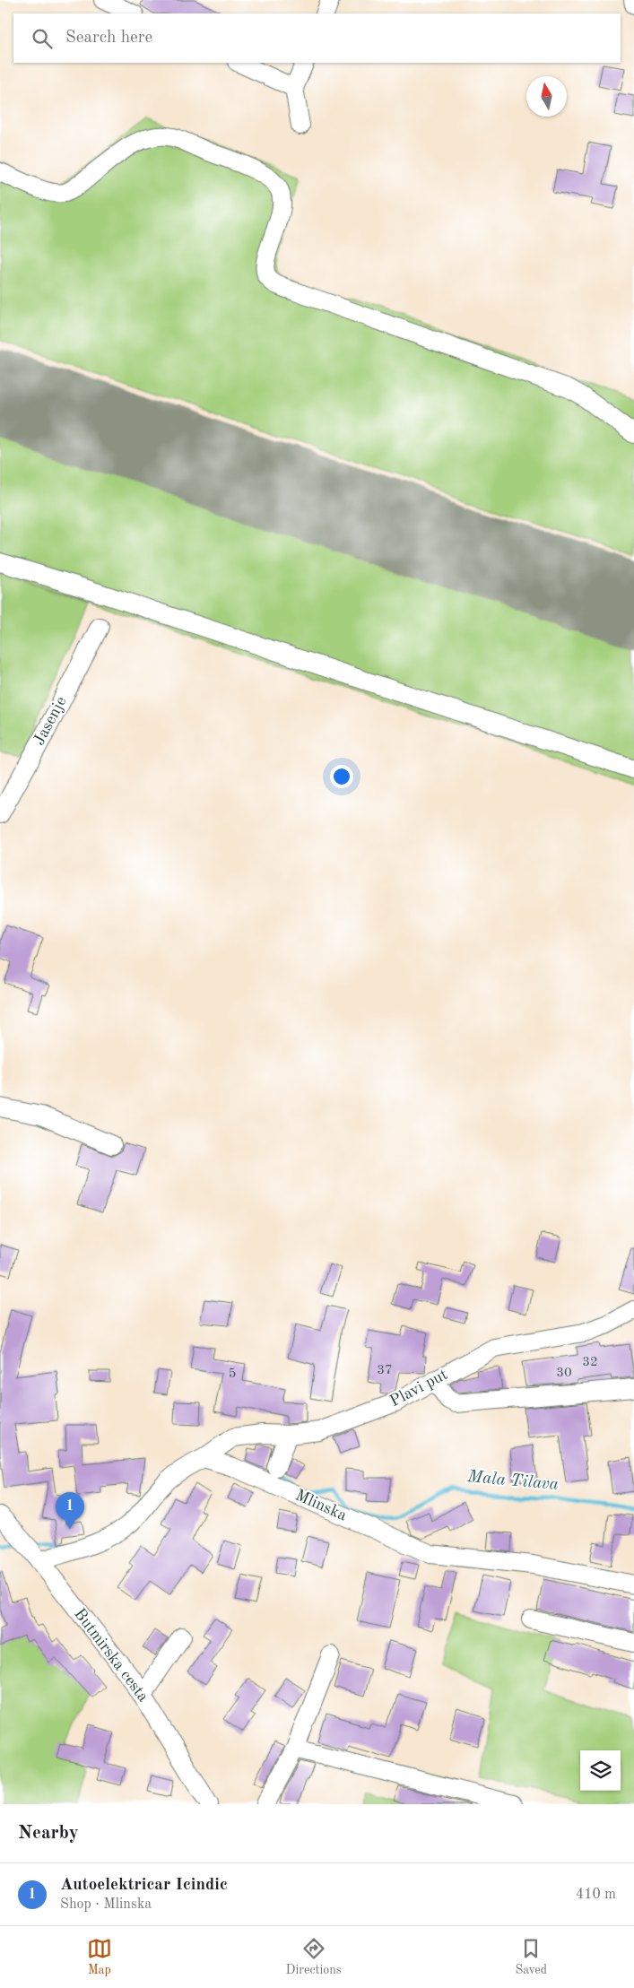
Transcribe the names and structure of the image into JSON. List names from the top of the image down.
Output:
{
  "streets": {
    "street": [
      "Jasenje",
      "Plavi put",
      "Mlinska",
      "Butmirska cesta"
    ]
  },
  "crossings": [
    ["Plavi put", "Mlinska"]
  ],
  "water": ["Mala Tilava"],
  "house_numbers": [
    "32",
    "37",
    "30",
    "5"
  ],
  "north": "top",
  "page": {
    "search": "Search here",
    "pins": "1",
    "heading": "Nearby",
    "list": [
      {
        "mark": "1",
        "name": "Autoelektricar Icindic",
        "note": "Shop · Mlinska",
        "value": "410 m"
      }
    ],
    "nav": ["Map", "Directions", "Saved"]
  }
}
